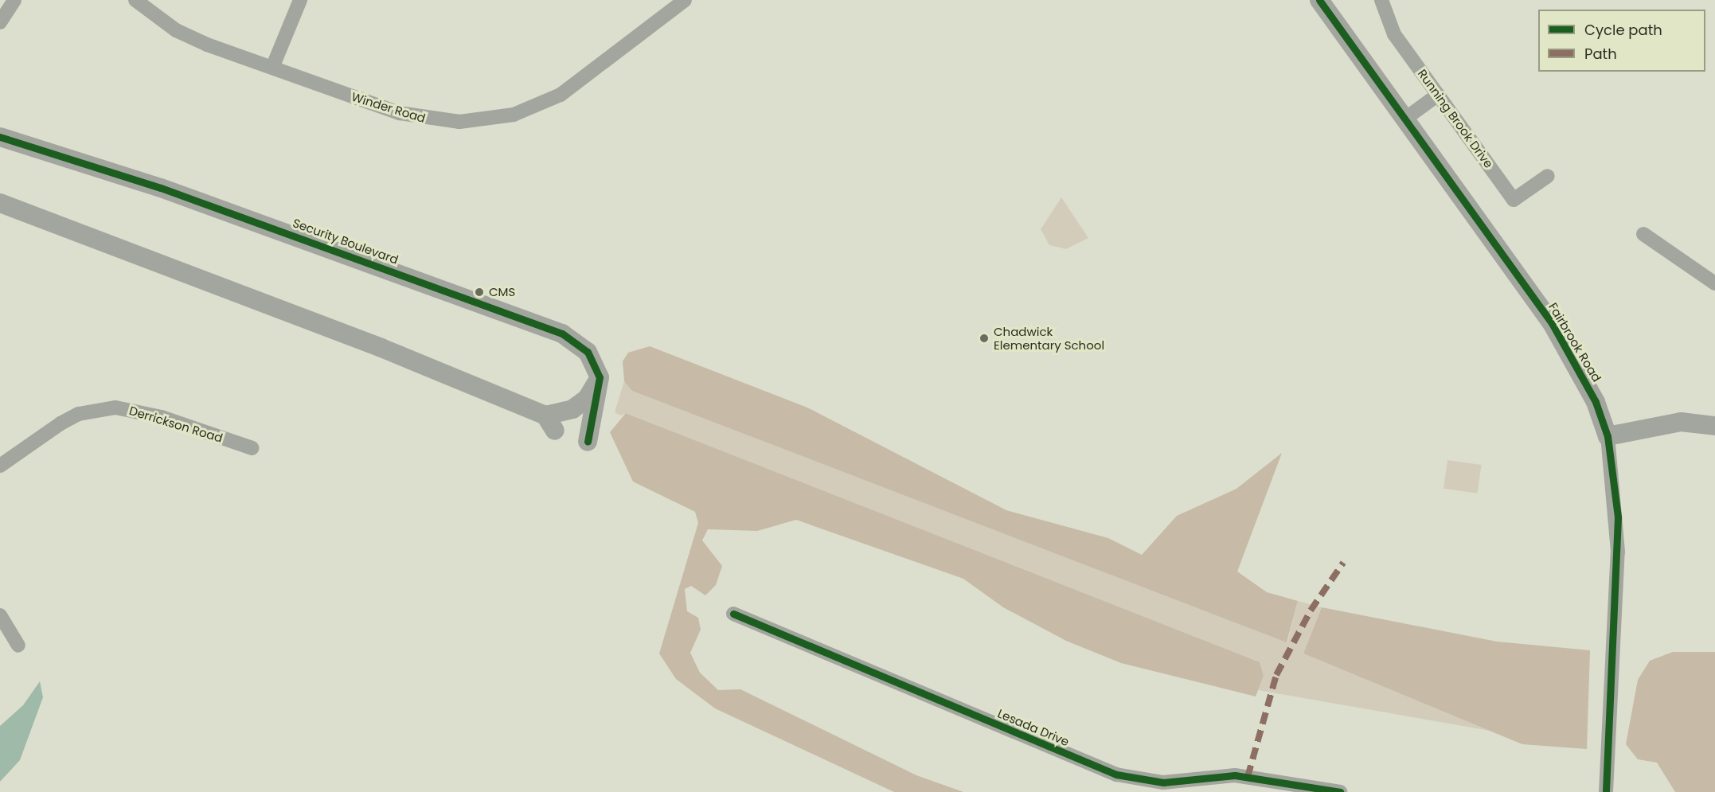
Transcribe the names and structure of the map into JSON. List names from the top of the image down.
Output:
{
  "streets": {
    "street": [
      "Winder Road",
      "Running Brook Drive",
      "Security Boulevard",
      "Fairbrook Road",
      "Derrickson Road",
      "Lesada Drive"
    ]
  },
  "places": ["CMS", "Chadwick Elementary School"],
  "legend": ["Cycle path", "Path"]
}
